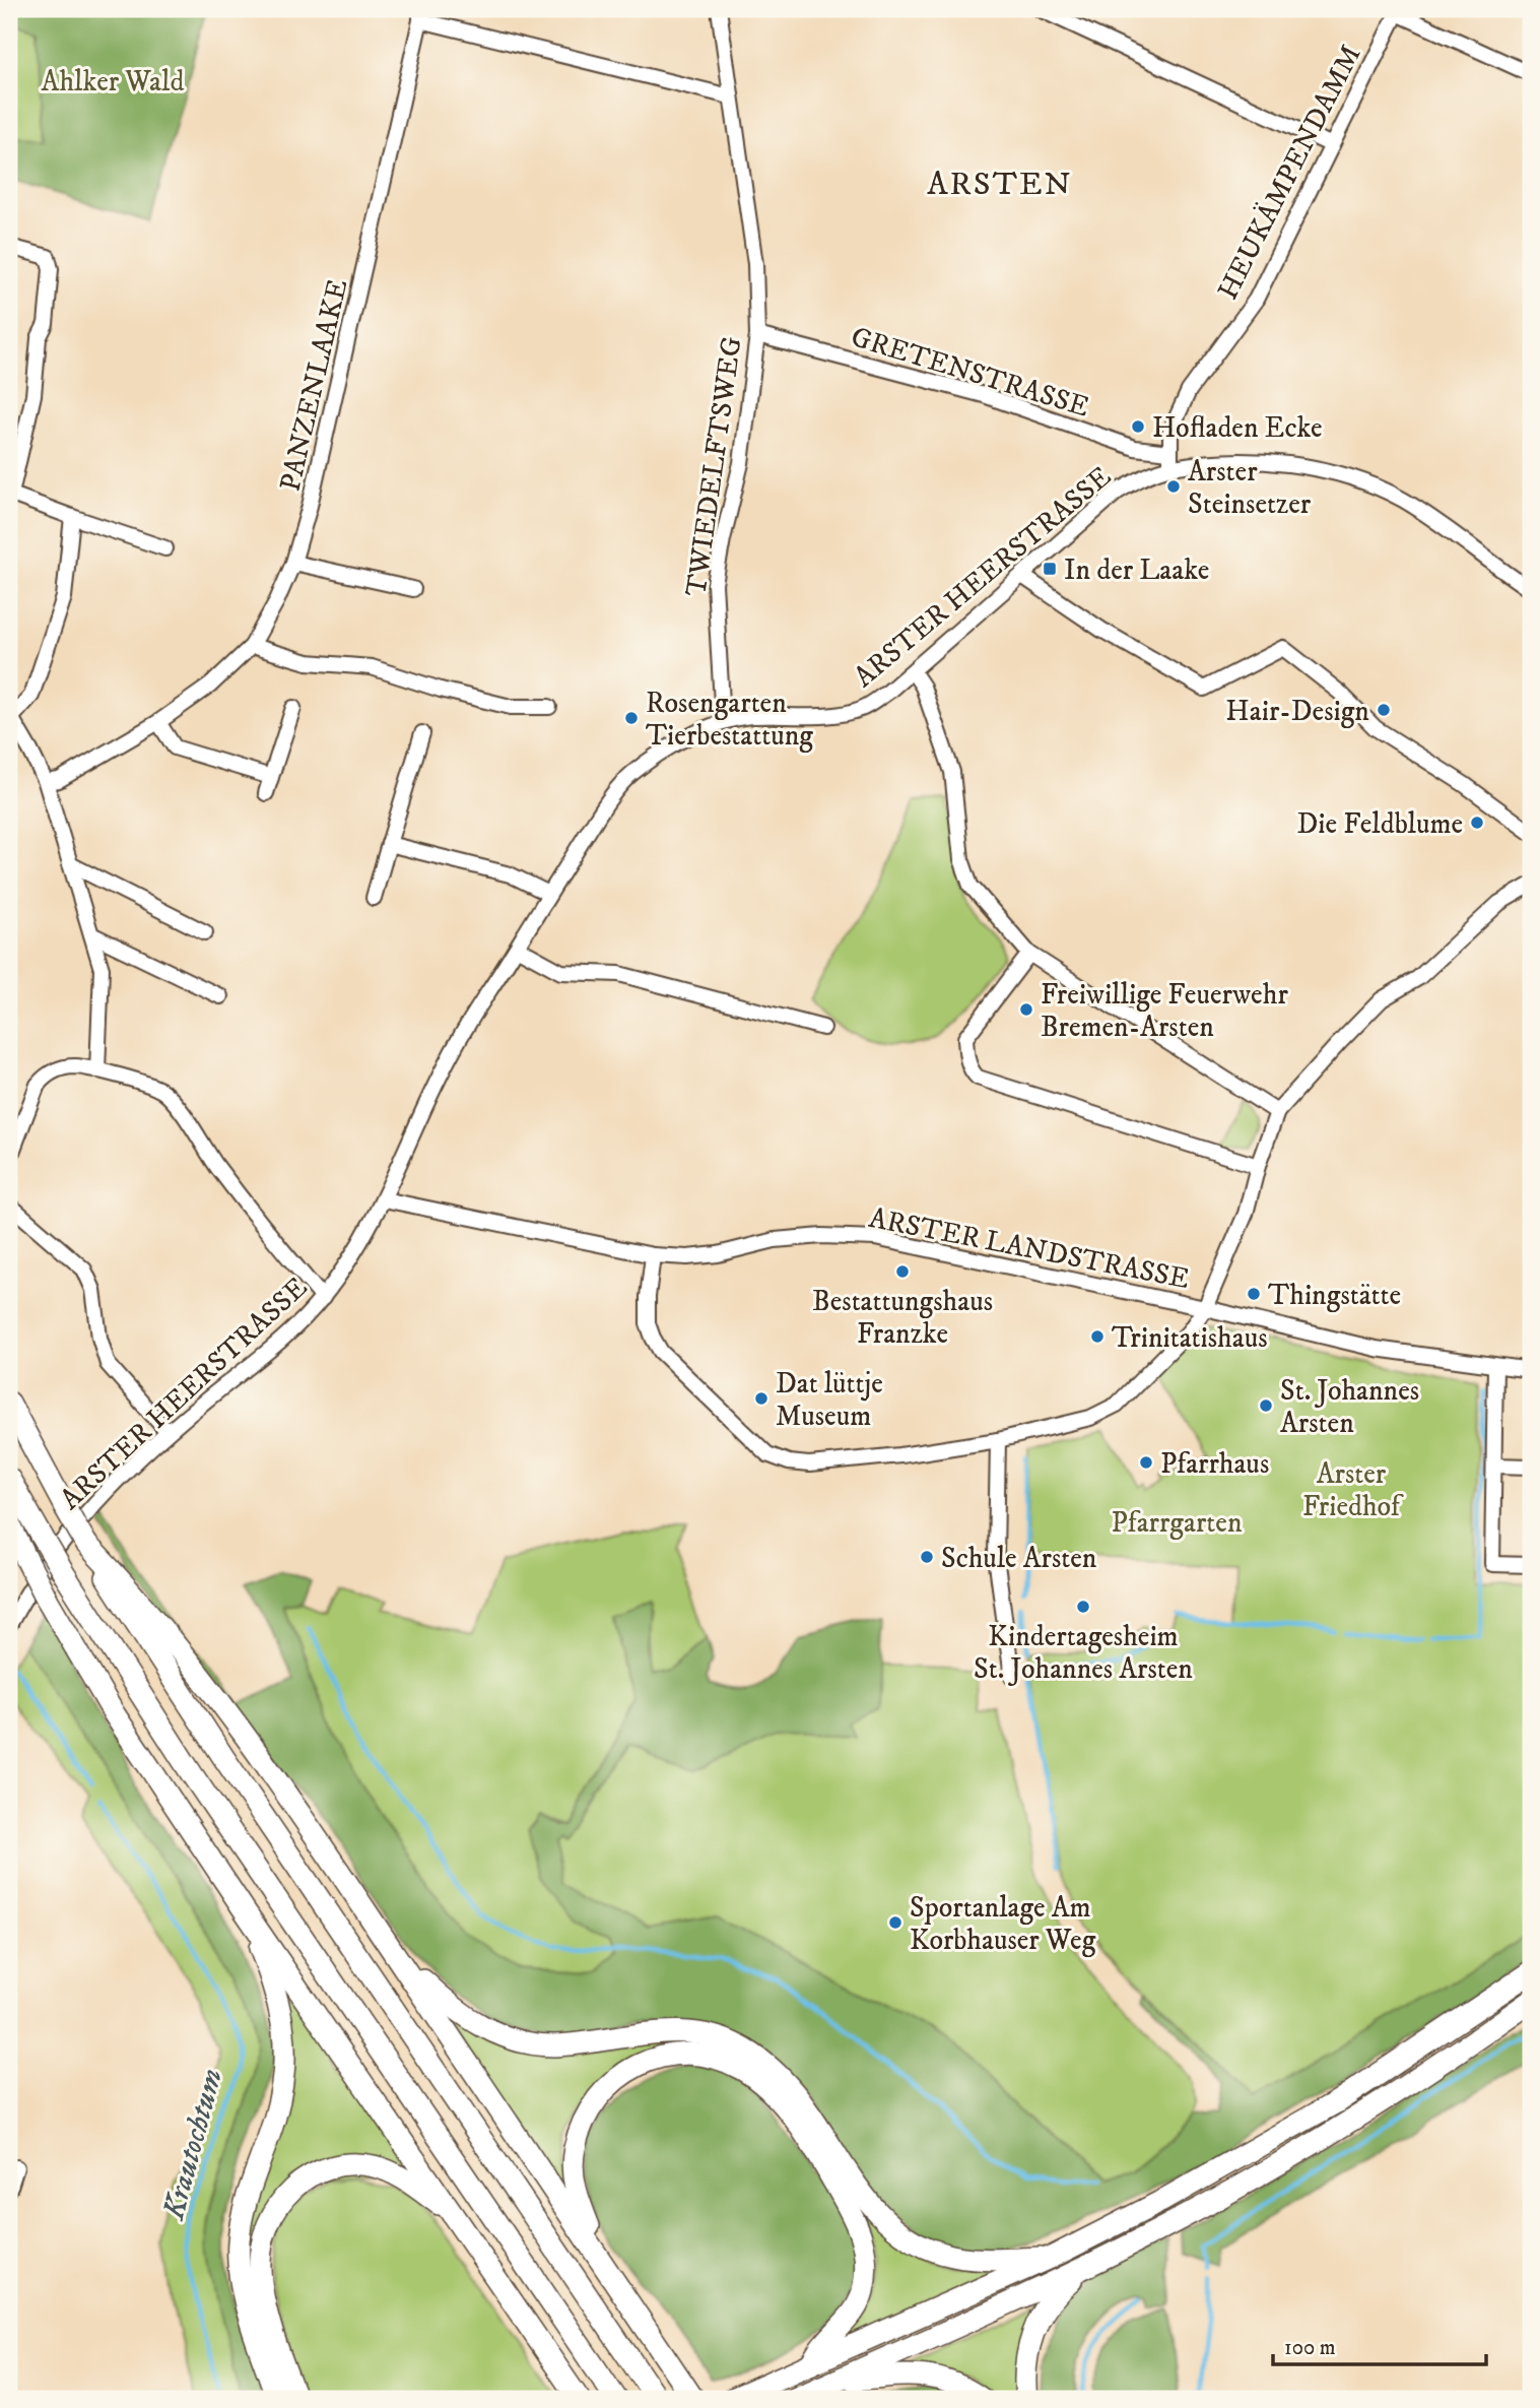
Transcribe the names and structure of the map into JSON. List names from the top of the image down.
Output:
{
  "streets": {
    "street": [
      "HEUKÄMPENDAMM",
      "GRETENSTRASSE",
      "PANZENLAAKE",
      "TWIEDELFTSWEG",
      "ARSTER HEERSTRASSE",
      "ARSTER LANDSTRASSE"
    ]
  },
  "crossings": [
    ["HEUKÄMPENDAMM", "GRETENSTRASSE"],
    ["HEUKÄMPENDAMM", "ARSTER HEERSTRASSE"],
    ["GRETENSTRASSE", "TWIEDELFTSWEG"],
    ["TWIEDELFTSWEG", "ARSTER HEERSTRASSE"],
    ["ARSTER HEERSTRASSE", "ARSTER LANDSTRASSE"]
  ],
  "districts": ["ARSTEN"],
  "water": ["Krautochtum"],
  "parks": ["Ahlker Wald", "Arster Friedhof", "Pfarrgarten"],
  "places": {
    "other": [
      "Hofladen Ecke",
      "Arster Steinsetzer",
      "Hair-Design",
      "Rosengarten Tierbestattung",
      "Die Feldblume",
      "Freiwillige Feuerwehr Bremen-Arsten",
      "Bestattungshaus Franzke",
      "Thingstätte",
      "Trinitatishaus",
      "Dat lüttje Museum",
      "St. Johannes Arsten",
      "Pfarrhaus",
      "Schule Arsten",
      "Kindertagesheim St. Johannes Arsten",
      "Sportanlage Am Korbhauser Weg"
    ],
    "transit": ["In der Laake"]
  },
  "scale_bar": "100 m"
}
